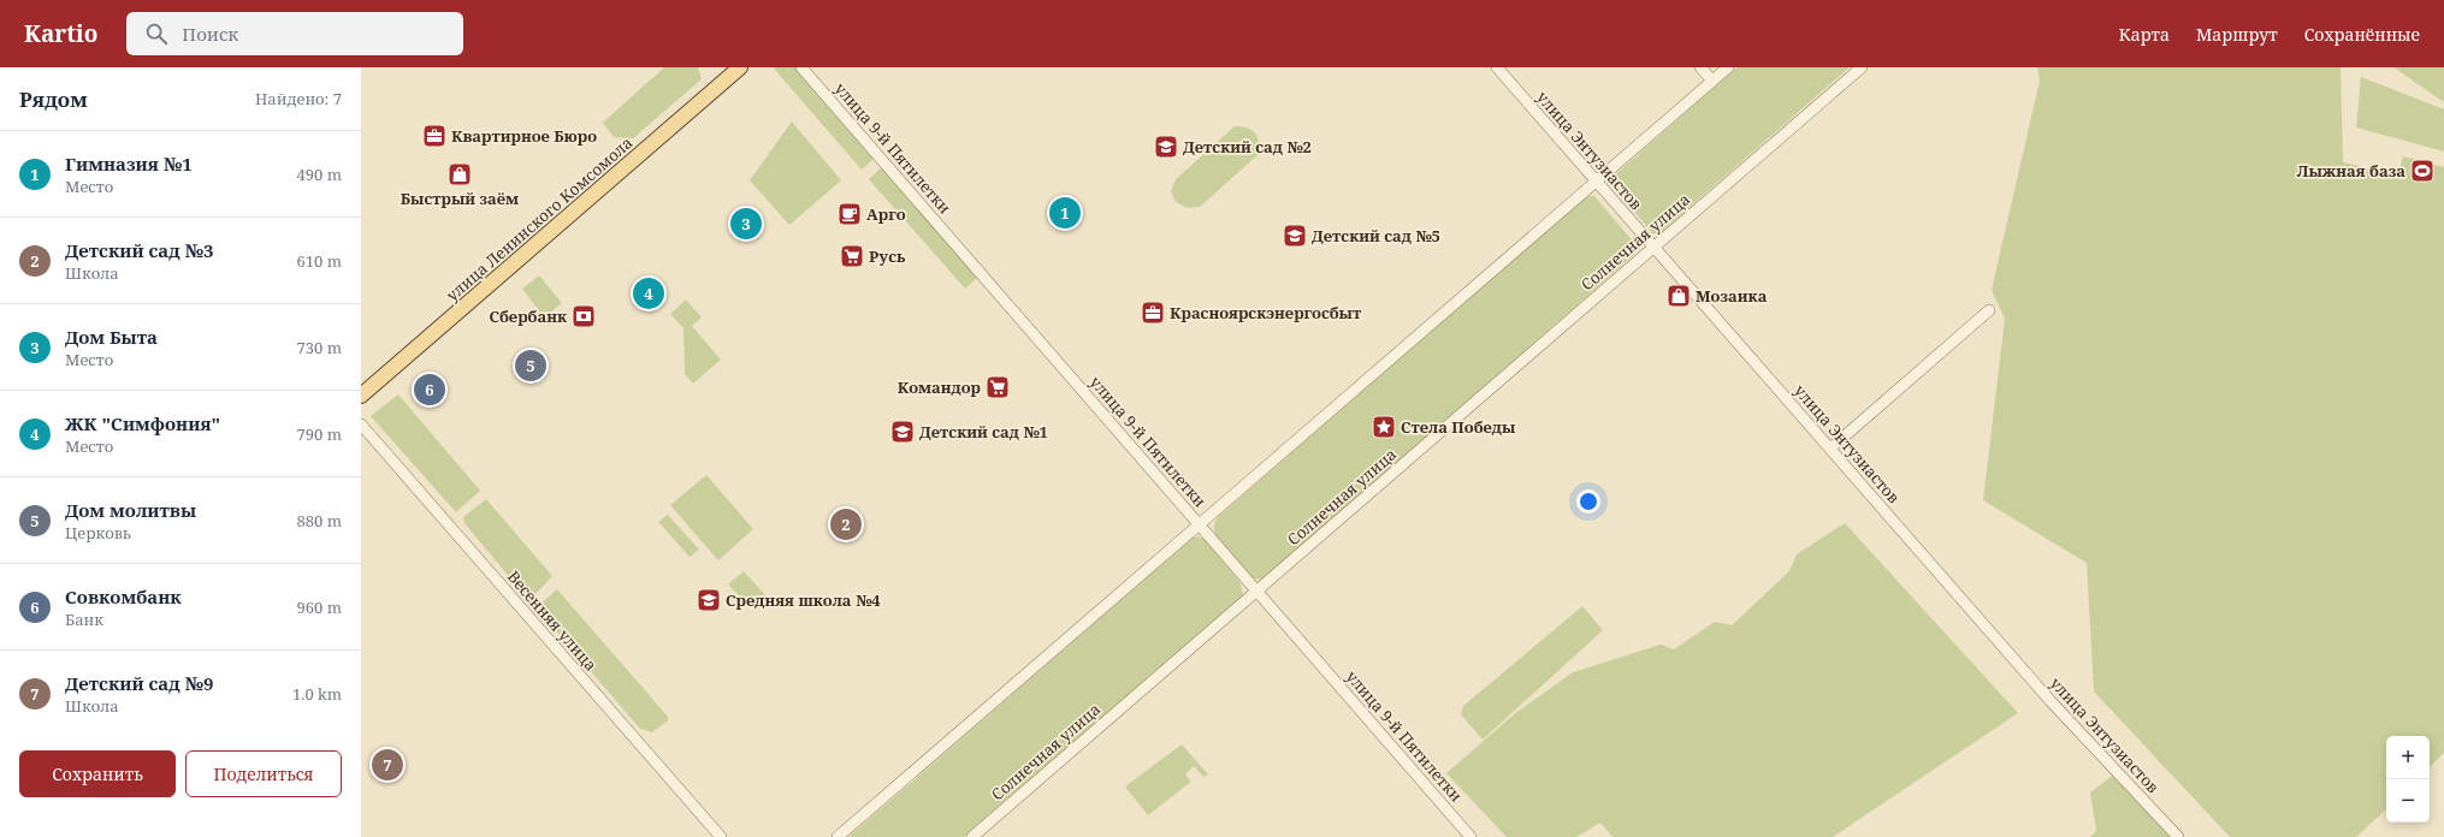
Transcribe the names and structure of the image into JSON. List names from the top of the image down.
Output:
{
  "streets": {
    "main road": ["улица Ленинского Комсомола"],
    "street": [
      "улица 9-й Пятилетки",
      "улица Энтузиастов",
      "Солнечная улица",
      "Весенняя улица"
    ]
  },
  "crossings": [
    ["улица 9-й Пятилетки", "Солнечная улица"],
    ["улица Энтузиастов", "Солнечная улица"]
  ],
  "places": {
    "office": ["Квартирное Бюро", "Красноярскэнергосбыт"],
    "school or university": [
      "Детский сад №2",
      "Детский сад №5",
      "Детский сад №1",
      "Средняя школа №4"
    ],
    "sports": ["Лыжная база"],
    "shop": ["Быстрый заём", "Мозаика"],
    "cafe": ["Арго"],
    "supermarket": ["Русь", "Командор"],
    "bank": ["Сбербанк"],
    "place": ["Стела Победы"]
  },
  "page": {
    "header": "Kartio",
    "search": "Поиск",
    "nav": ["Карта", "Маршрут", "Сохранённые"],
    "heading": ["Рядом", "Найдено: 7"],
    "list": [
      {
        "mark": "1",
        "name": "Гимназия №1",
        "note": "Место",
        "value": "490 m"
      },
      {
        "mark": "2",
        "name": "Детский сад №3",
        "note": "Школа",
        "value": "610 m"
      },
      {
        "mark": "3",
        "name": "Дом Быта",
        "note": "Место",
        "value": "730 m"
      },
      {
        "mark": "4",
        "name": "ЖК \"Симфония\"",
        "note": "Место",
        "value": "790 m"
      },
      {
        "mark": "5",
        "name": "Дом молитвы",
        "note": "Церковь",
        "value": "880 m"
      },
      {
        "mark": "6",
        "name": "Совкомбанк",
        "note": "Банк",
        "value": "960 m"
      },
      {
        "mark": "7",
        "name": "Детский сад №9",
        "note": "Школа",
        "value": "1.0 km"
      }
    ],
    "pins": [
      "1",
      "3",
      "4",
      "5",
      "6",
      "2",
      "7"
    ],
    "buttons": ["Сохранить", "Поделиться"],
    "map_buttons": ["+", "−"]
  }
}
